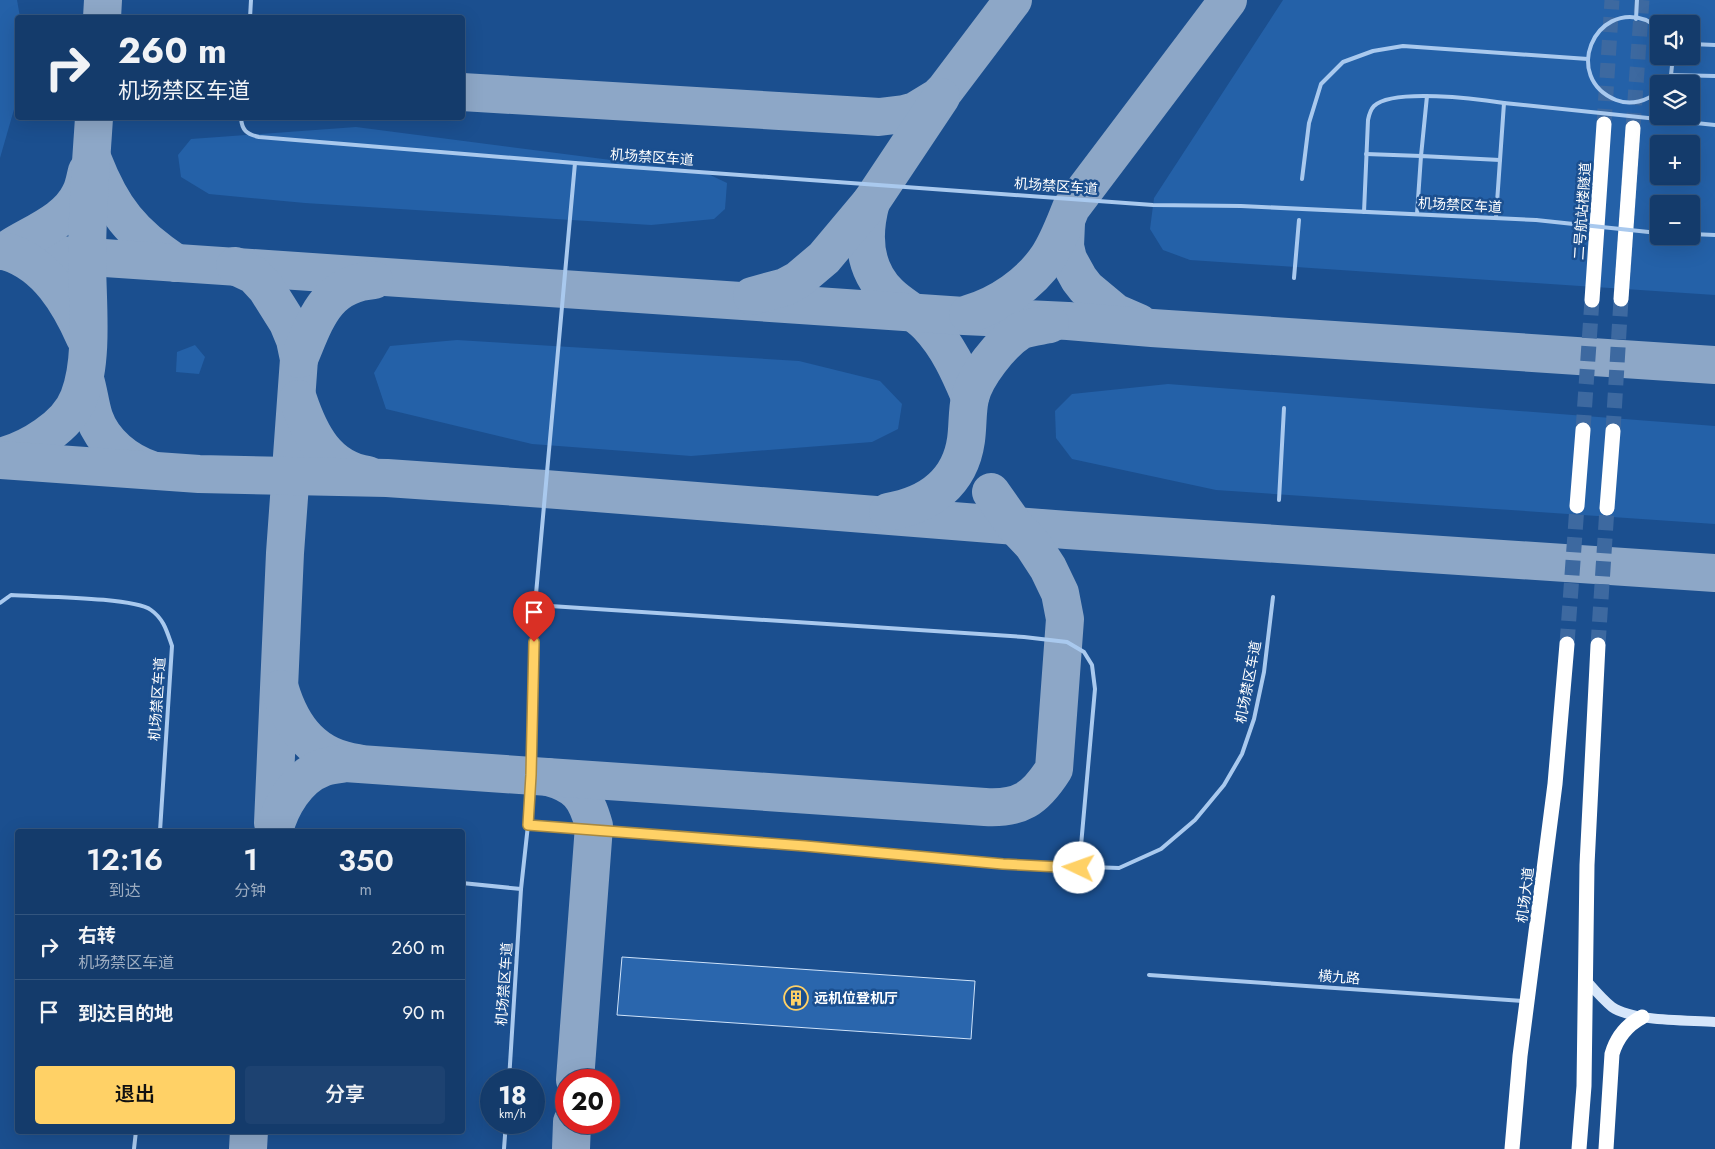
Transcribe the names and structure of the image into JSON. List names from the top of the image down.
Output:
{
  "streets": {
    "highway": ["二号航站楼隧道", "机场大道"],
    "lane": ["机场禁区车道", "横九路"]
  },
  "crossings": [
    ["机场大道", "横九路"]
  ],
  "places": {
    "building": ["远机位登机厅"]
  },
  "page": {
    "map_buttons": ["+", "−"],
    "turn": ["260 m", "机场禁区车道"],
    "eta": [
      "12:16",
      "到达",
      "1",
      "分钟",
      "350",
      "m"
    ],
    "list": [
      {
        "name": "右转",
        "note": "机场禁区车道",
        "value": "260 m"
      },
      {
        "name": "到达目的地",
        "value": "90 m"
      }
    ],
    "buttons": ["退出", "分享"],
    "speed": "18 km/h",
    "limit": "20"
  }
}
